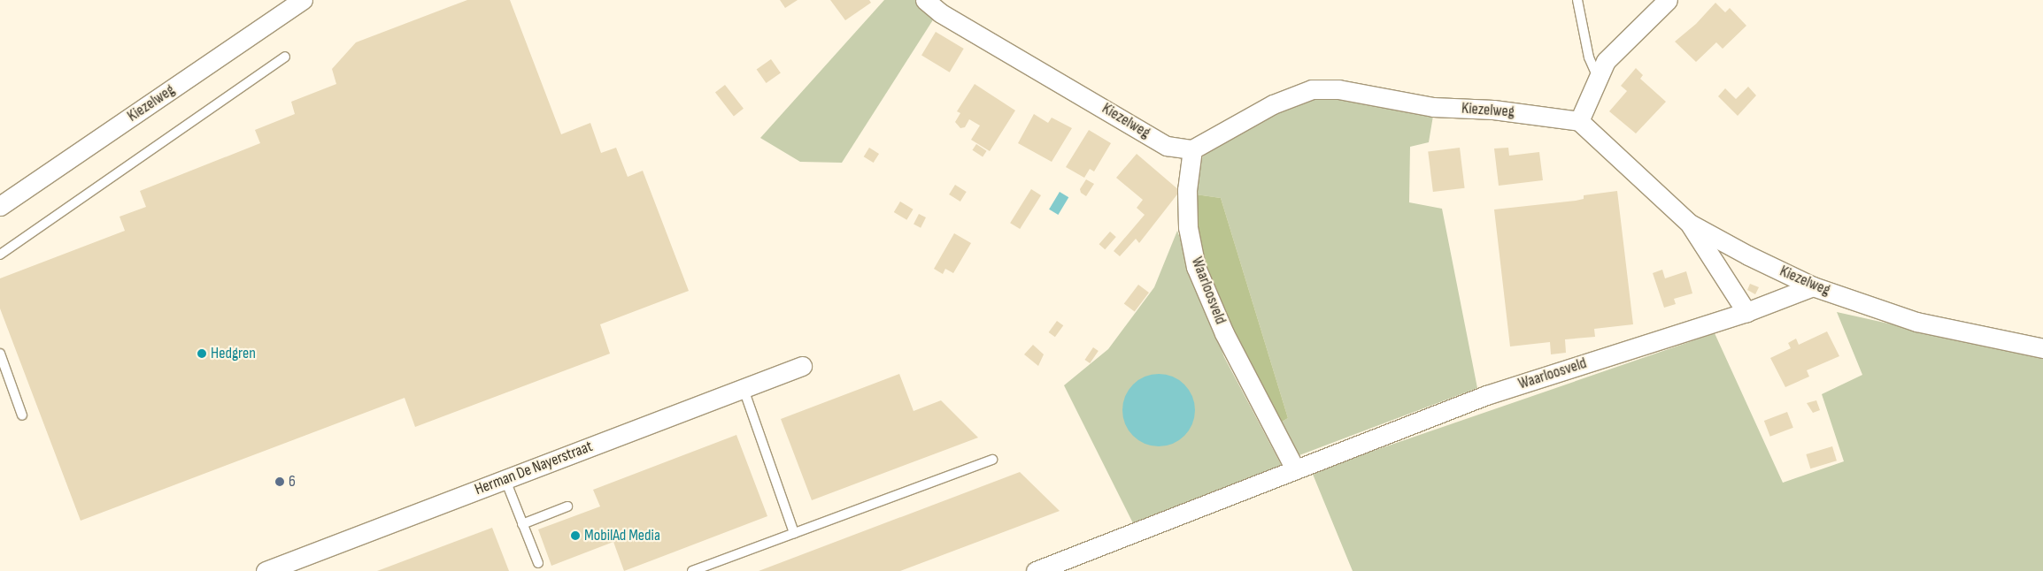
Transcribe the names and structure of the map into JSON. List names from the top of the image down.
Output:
{
  "streets": {
    "street": ["Kiezelweg", "Waarloosveld", "Herman De Nayerstraat"]
  },
  "crossings": [
    ["Kiezelweg", "Waarloosveld"]
  ],
  "places": ["Hedgren", "6", "MobilAd Media"]
}
